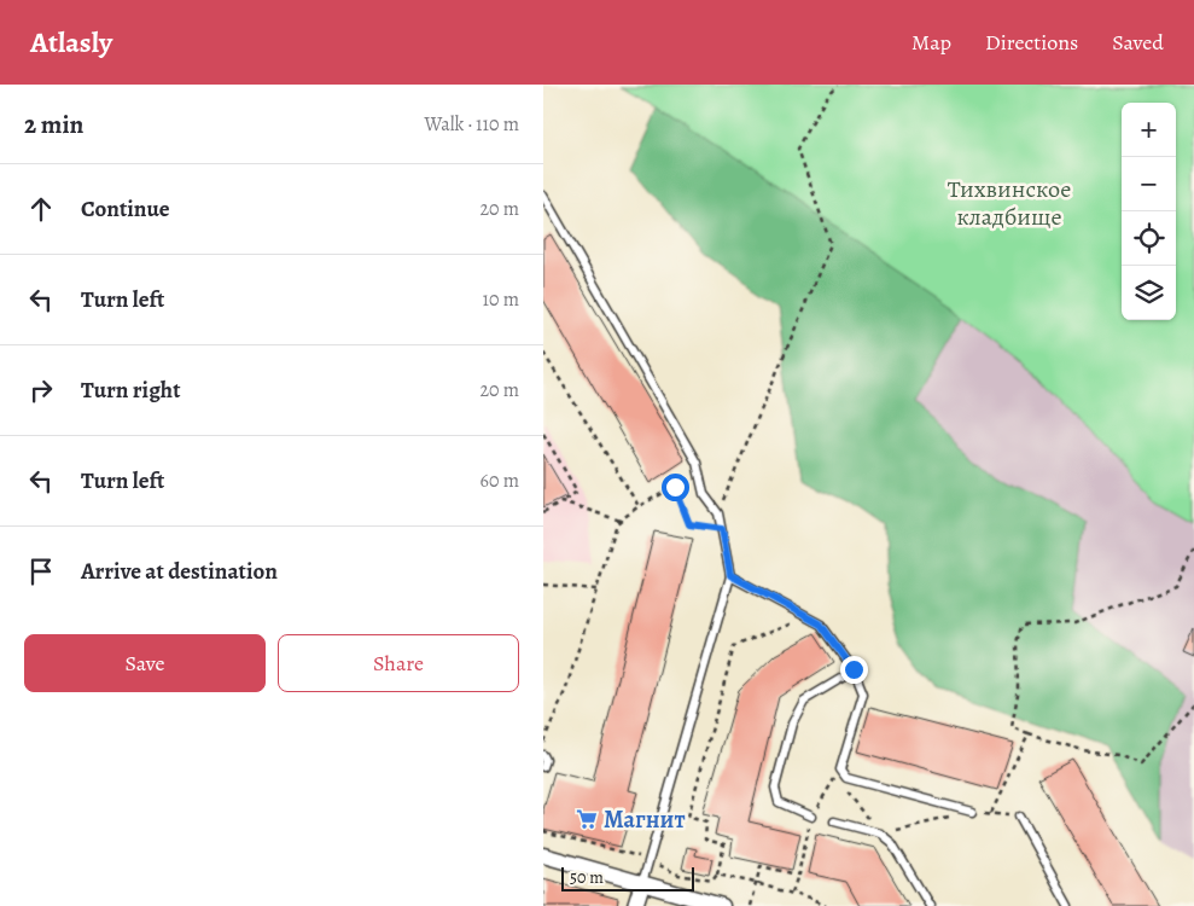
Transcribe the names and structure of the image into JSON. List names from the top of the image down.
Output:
{
  "parks": ["Тихвинское кладбище"],
  "places": {
    "supermarket": ["Магнит"]
  },
  "scale_bar": "50 m",
  "page": {
    "header": "Atlasly",
    "nav": ["Map", "Directions", "Saved"],
    "heading": ["2 min", "Walk · 110 m"],
    "map_buttons": ["+", "−"],
    "list": [
      ["Continue", "20 m"],
      ["Turn left", "10 m"],
      ["Turn right", "20 m"],
      ["Turn left", "60 m"],
      "Arrive at destination"
    ],
    "buttons": ["Save", "Share"],
    "scale": "50 m"
  }
}
